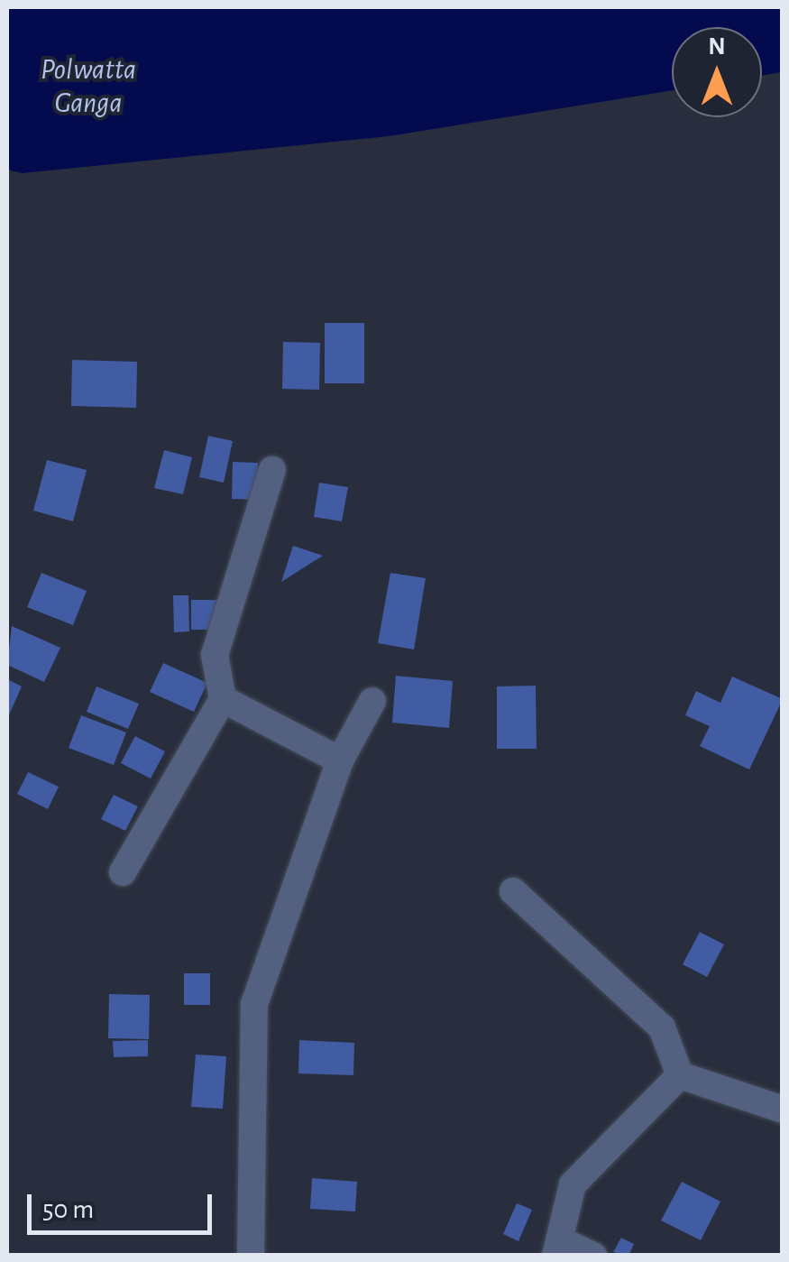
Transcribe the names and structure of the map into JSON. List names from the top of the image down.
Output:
{
  "water": ["Polwatta Ganga"],
  "scale_bar": "50 m",
  "north": "top"
}
